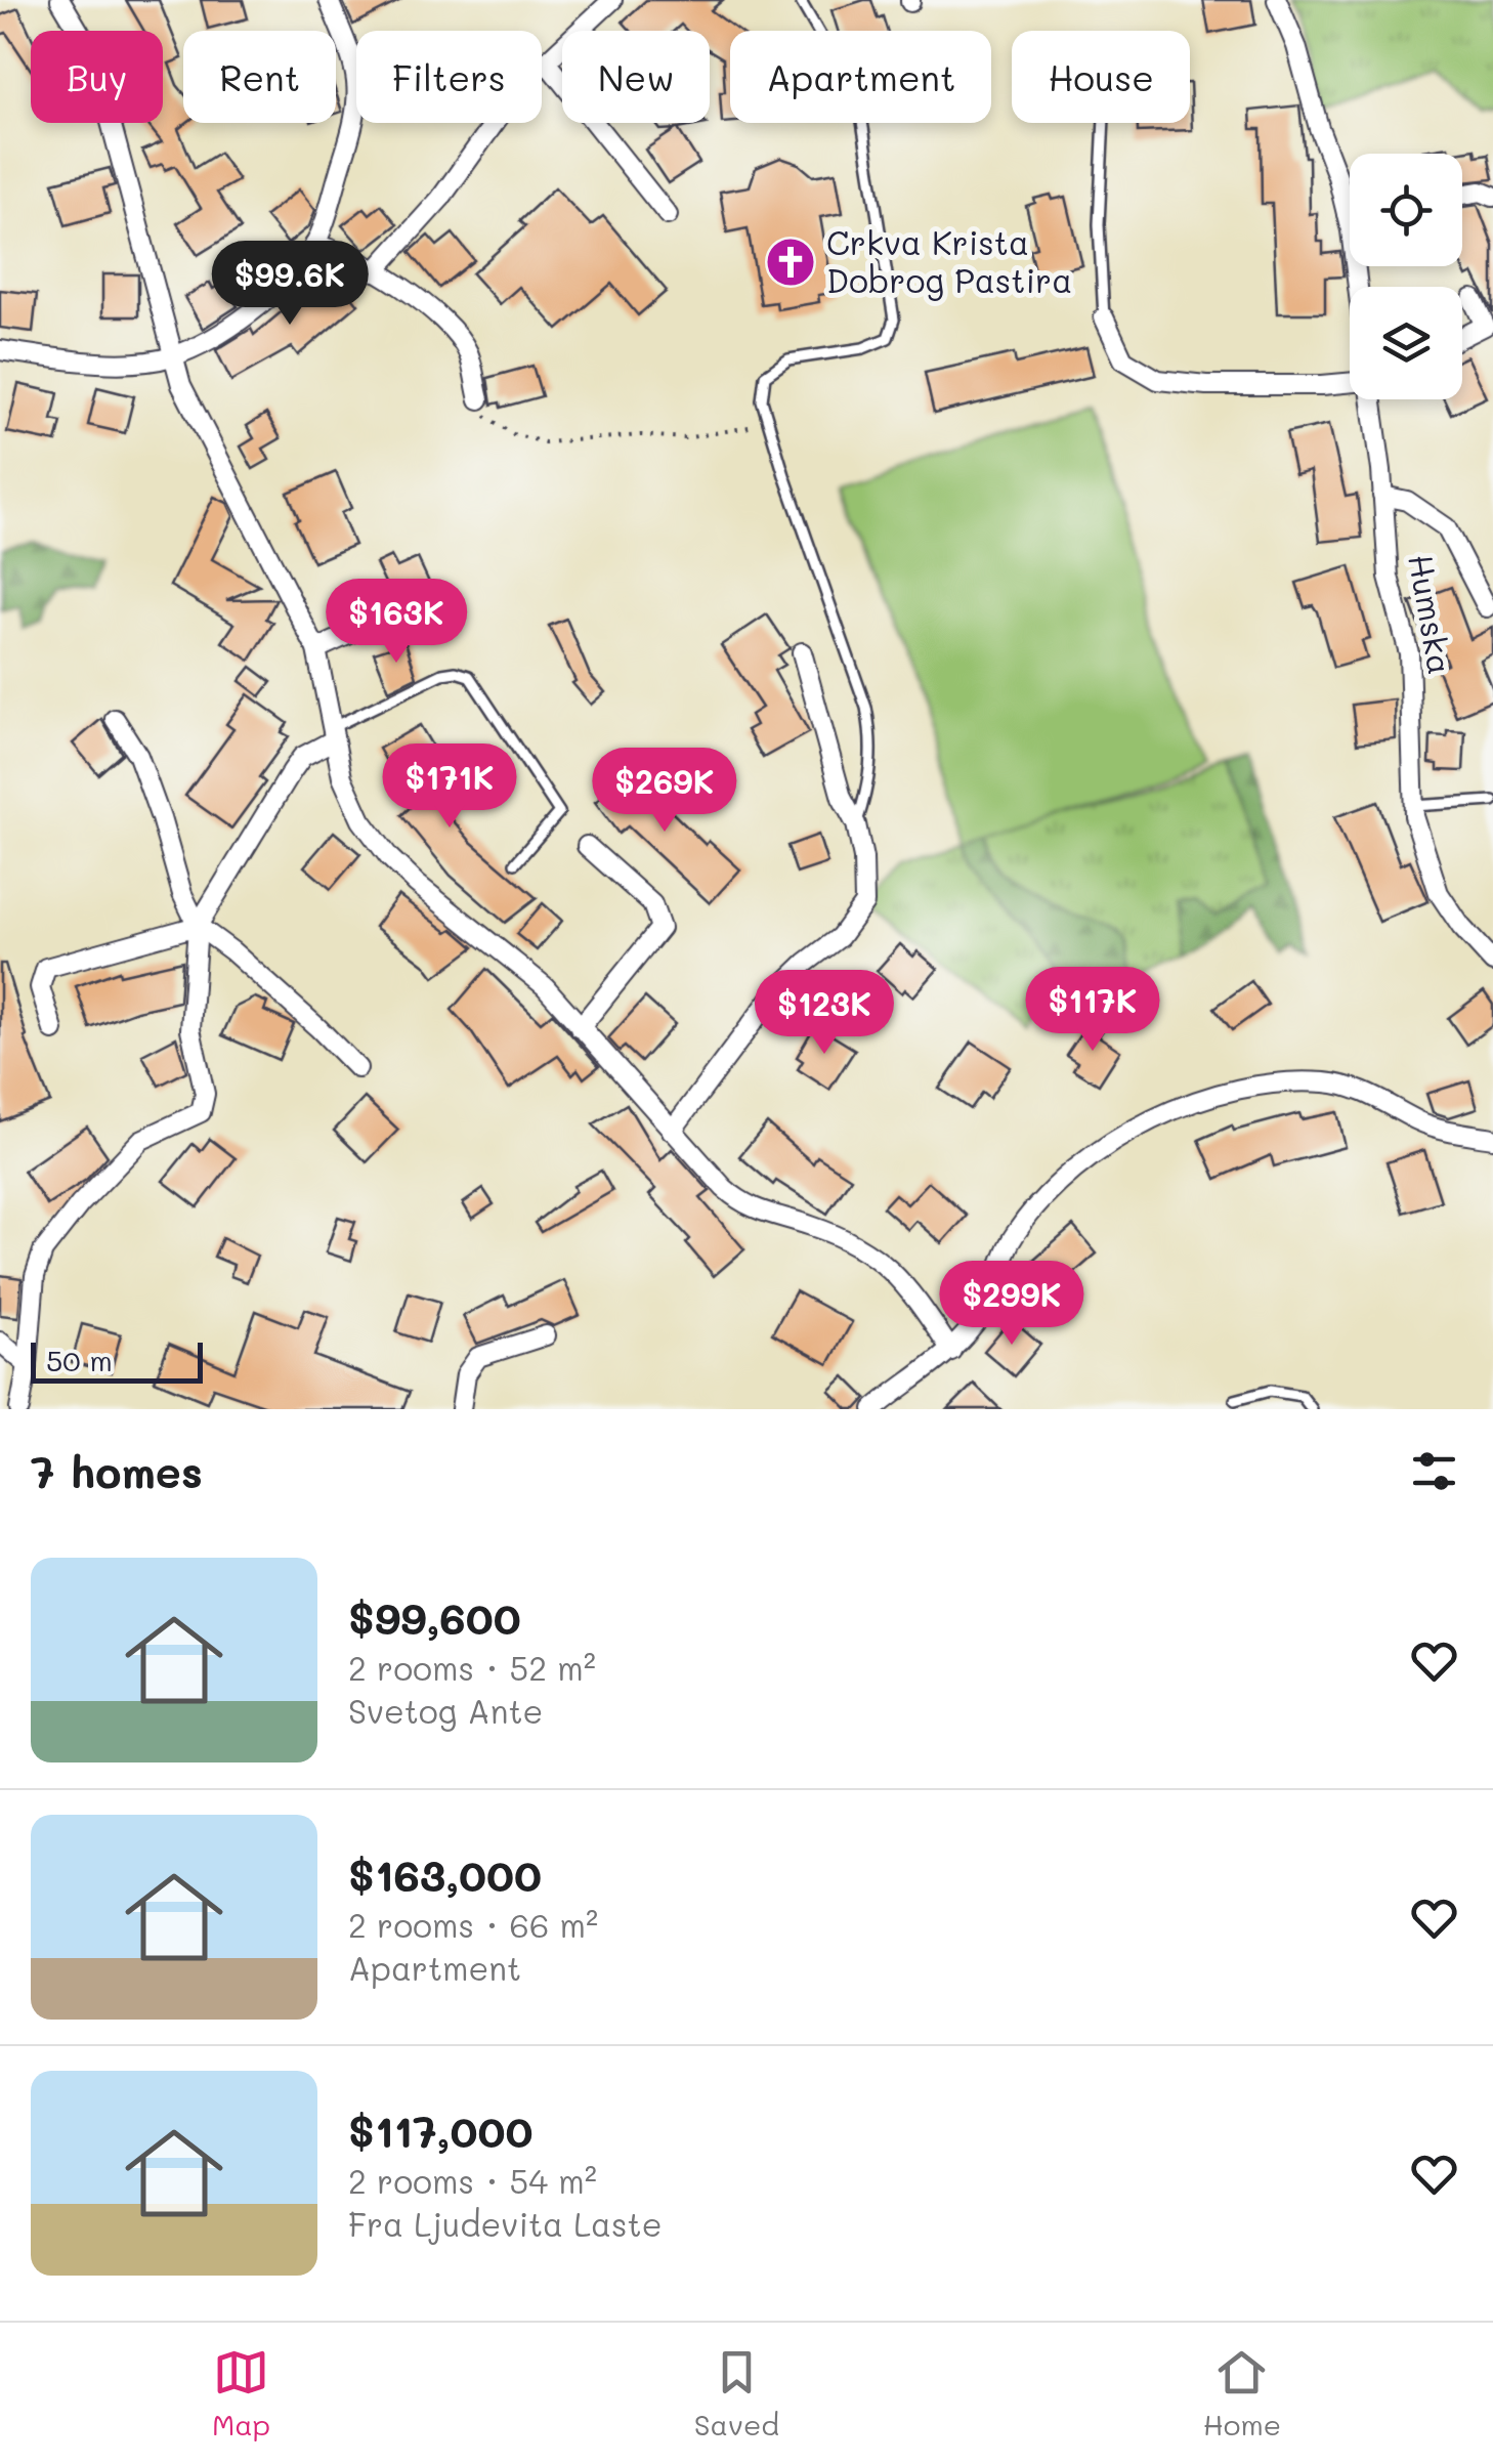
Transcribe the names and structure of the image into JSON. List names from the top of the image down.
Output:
{
  "streets": {
    "street": ["Humska"]
  },
  "places": {
    "church": ["Crkva Krista Dobrog Pastira"]
  },
  "scale_bar": "50 m",
  "page": {
    "chip": [
      "Buy",
      "Rent",
      "Filters",
      "New",
      "Apartment",
      "House"
    ],
    "price": [
      "$99.6K",
      "$163K",
      "$171K",
      "$269K",
      "$117K",
      "$123K",
      "$299K"
    ],
    "scale": "50 m",
    "heading": "7 homes",
    "list": [
      {
        "name": "$99,600",
        "note": "2 rooms · 52 m² · Svetog Ante"
      },
      {
        "name": "$163,000",
        "note": "2 rooms · 66 m² · Apartment"
      },
      {
        "name": "$117,000",
        "note": "2 rooms · 54 m² · Fra Ljudevita Laste"
      }
    ],
    "tabs": ["Map", "Saved", "Home"]
  }
}
